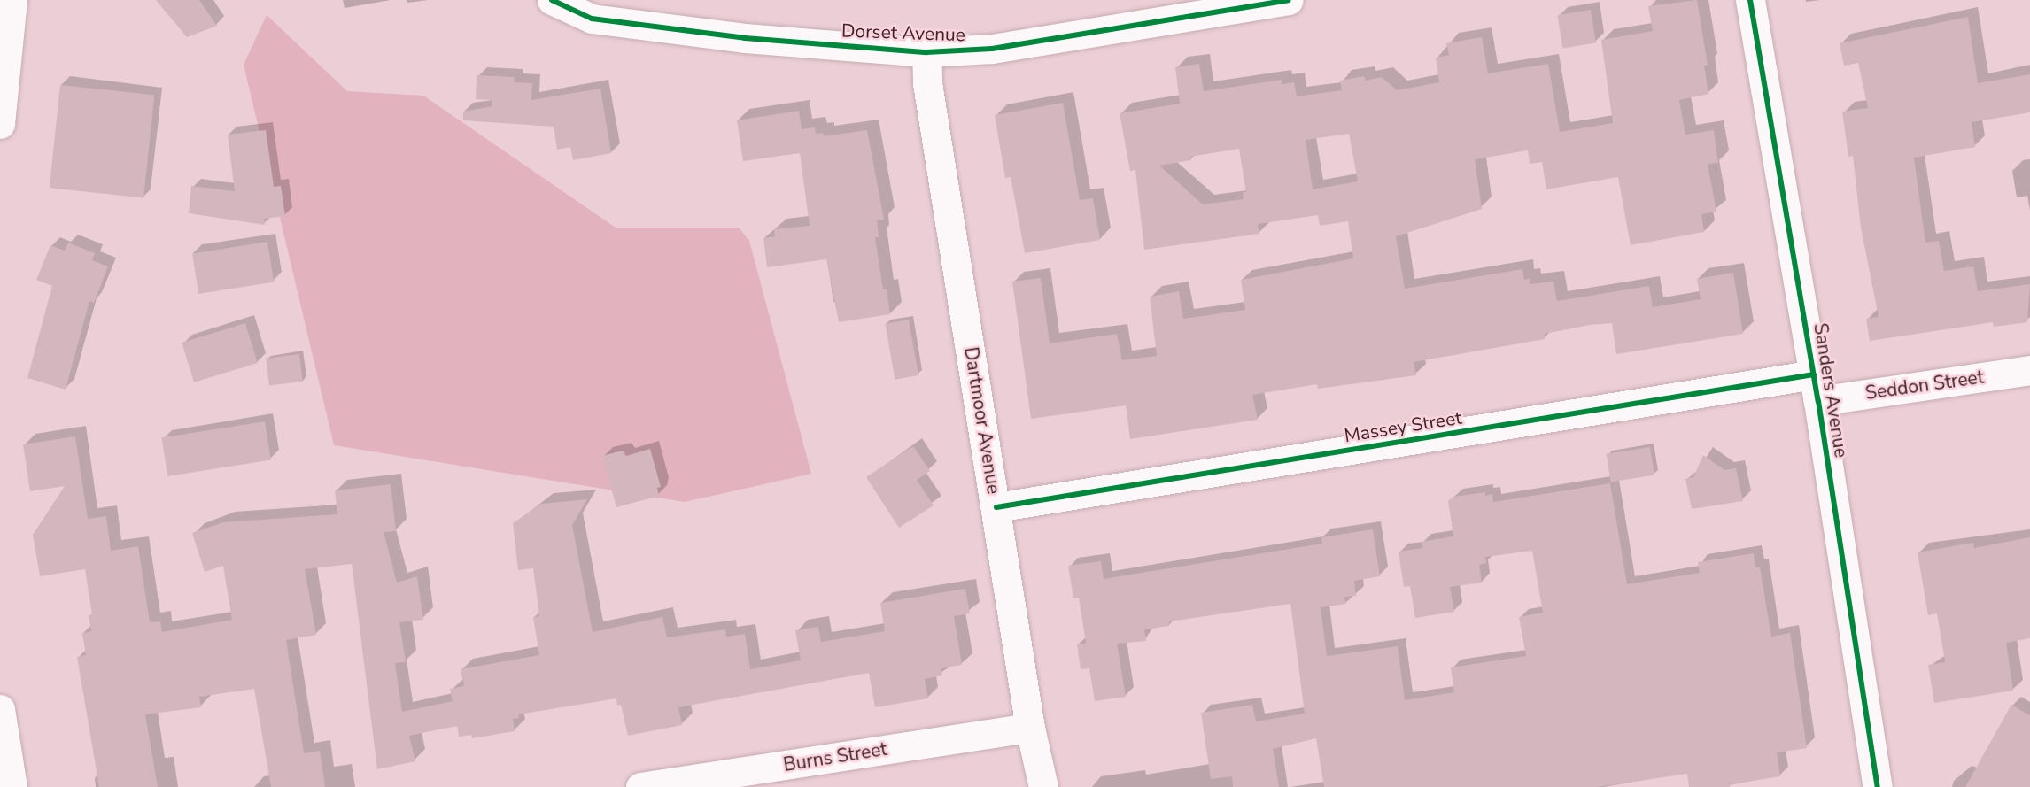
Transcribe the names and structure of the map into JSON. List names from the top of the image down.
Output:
{
  "streets": {
    "street": [
      "Dorset Avenue",
      "Seddon Street",
      "Sanders Avenue",
      "Dartmoor Avenue",
      "Massey Street",
      "Burns Street"
    ]
  },
  "crossings": [
    ["Dorset Avenue", "Dartmoor Avenue"],
    ["Seddon Street", "Sanders Avenue"],
    ["Seddon Street", "Massey Street"],
    ["Sanders Avenue", "Massey Street"],
    ["Dartmoor Avenue", "Massey Street"],
    ["Dartmoor Avenue", "Burns Street"]
  ]
}
